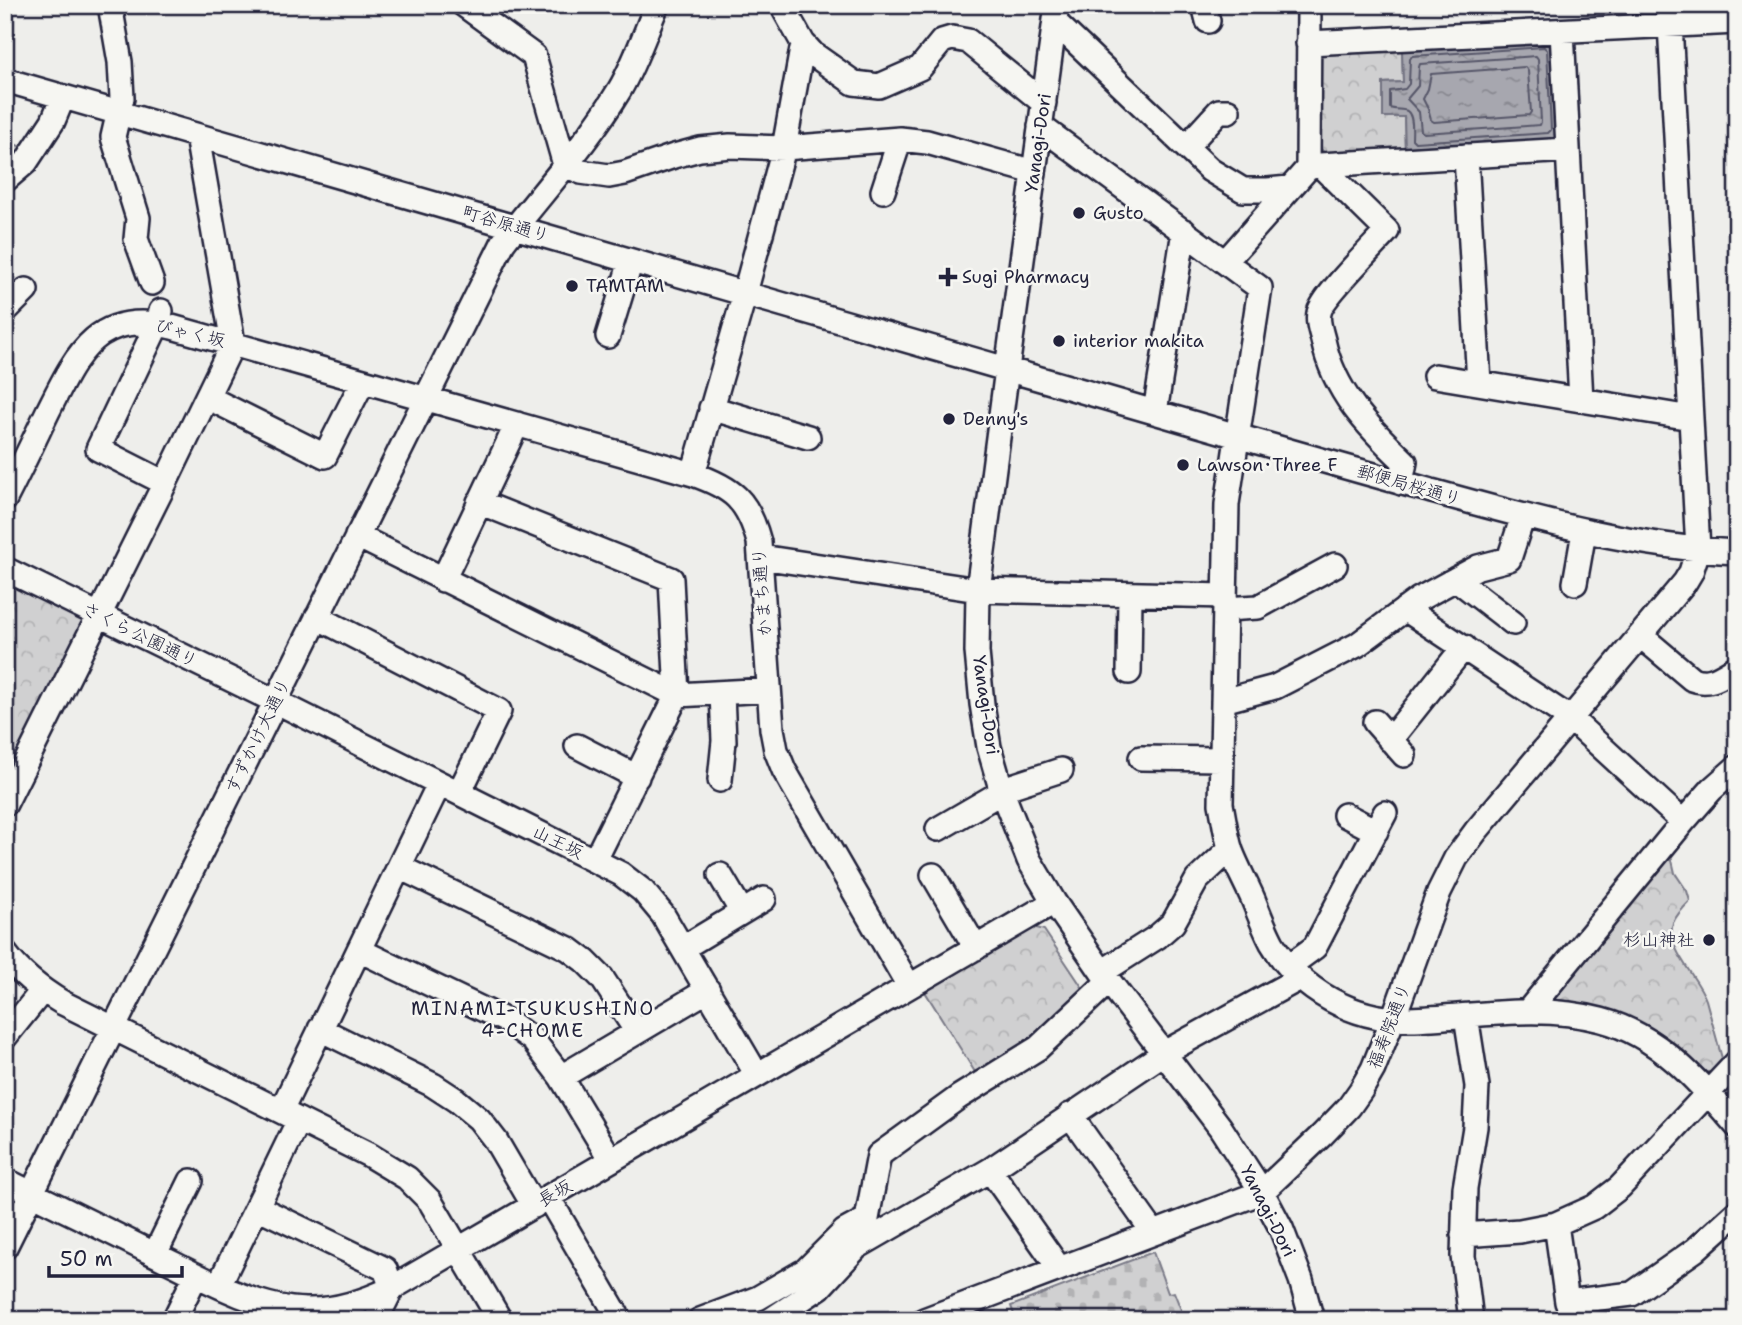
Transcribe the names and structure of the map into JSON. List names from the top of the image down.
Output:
{
  "streets": {
    "street": [
      "Yanagi-Dori",
      "町谷原通り",
      "びゃく坂",
      "郵便局桜通り",
      "かまち通り",
      "さくら公園通り",
      "すずかけ大通り",
      "山王坂",
      "福寿院通り",
      "長坂"
    ]
  },
  "crossings": [
    ["Yanagi-Dori", "町谷原通り"],
    ["Yanagi-Dori", "郵便局桜通り"],
    ["Yanagi-Dori", "福寿院通り"],
    ["Yanagi-Dori", "長坂"],
    ["町谷原通り", "郵便局桜通り"],
    ["町谷原通り", "すずかけ大通り"],
    ["びゃく坂", "かまち通り"],
    ["びゃく坂", "すずかけ大通り"],
    ["郵便局桜通り", "福寿院通り"],
    ["かまち通り", "すずかけ大通り"],
    ["かまち通り", "長坂"],
    ["さくら公園通り", "すずかけ大通り"],
    ["さくら公園通り", "山王坂"],
    ["すずかけ大通り", "山王坂"],
    ["すずかけ大通り", "長坂"],
    ["山王坂", "長坂"]
  ],
  "districts": ["MINAMI-TSUKUSHINO 4-CHOME"],
  "places": {
    "other": [
      "Gusto",
      "TAMTAM",
      "interior makita",
      "Denny's",
      "Lawson･Three F",
      "杉山神社"
    ],
    "health": ["Sugi Pharmacy"]
  },
  "scale_bar": "50 m"
}
